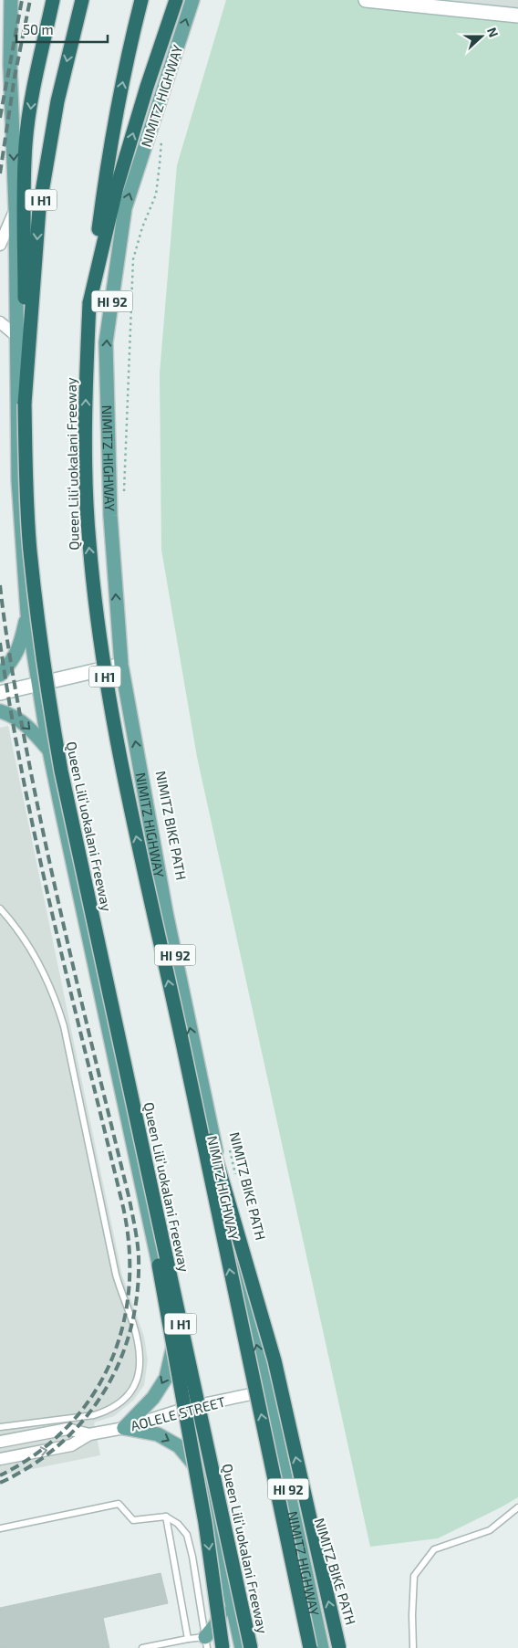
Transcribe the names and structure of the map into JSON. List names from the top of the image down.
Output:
{
  "streets": {
    "highway": ["I H1", "Queen Liliʻuokalani Freeway"],
    "main road": ["NIMITZ HIGHWAY", "HI 92"],
    "street": ["AOLELE STREET"],
    "path": ["NIMITZ BIKE PATH"]
  },
  "crossings": [
    ["NIMITZ HIGHWAY", "AOLELE STREET"]
  ],
  "scale_bar": "50 m",
  "north": "right"
}
